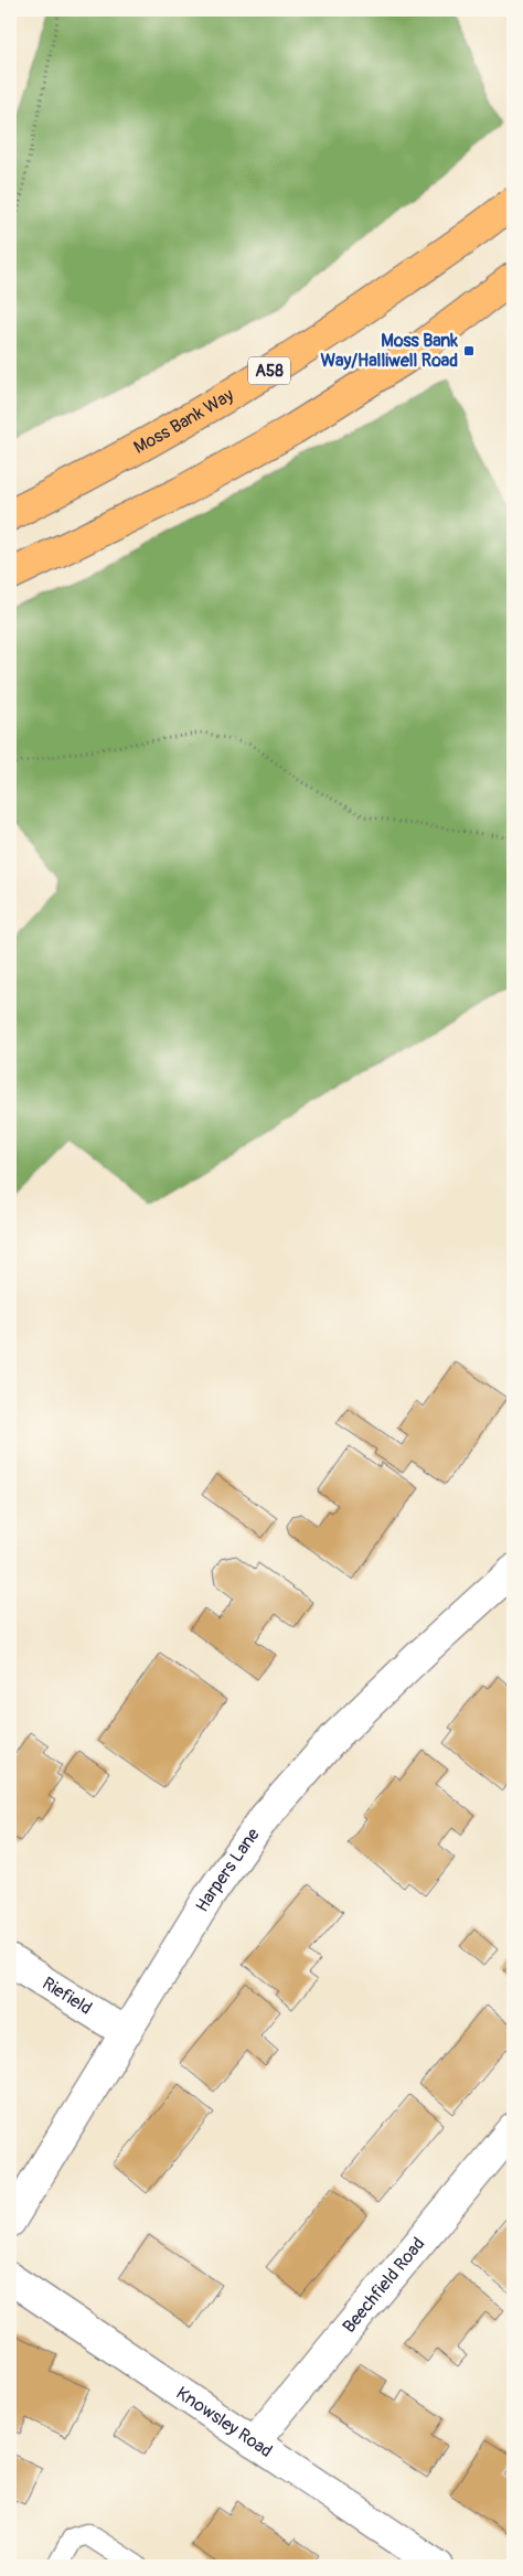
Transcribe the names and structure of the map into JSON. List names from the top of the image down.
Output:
{
  "streets": {
    "highway": ["A58", "Moss Bank Way"],
    "street": [
      "Harpers Lane",
      "Riefield",
      "Beechfield Road",
      "Knowsley Road"
    ]
  },
  "crossings": [
    ["Harpers Lane", "Riefield"],
    ["Beechfield Road", "Knowsley Road"]
  ],
  "places": {
    "transit": ["Moss Bank Way/Halliwell Road"]
  }
}
